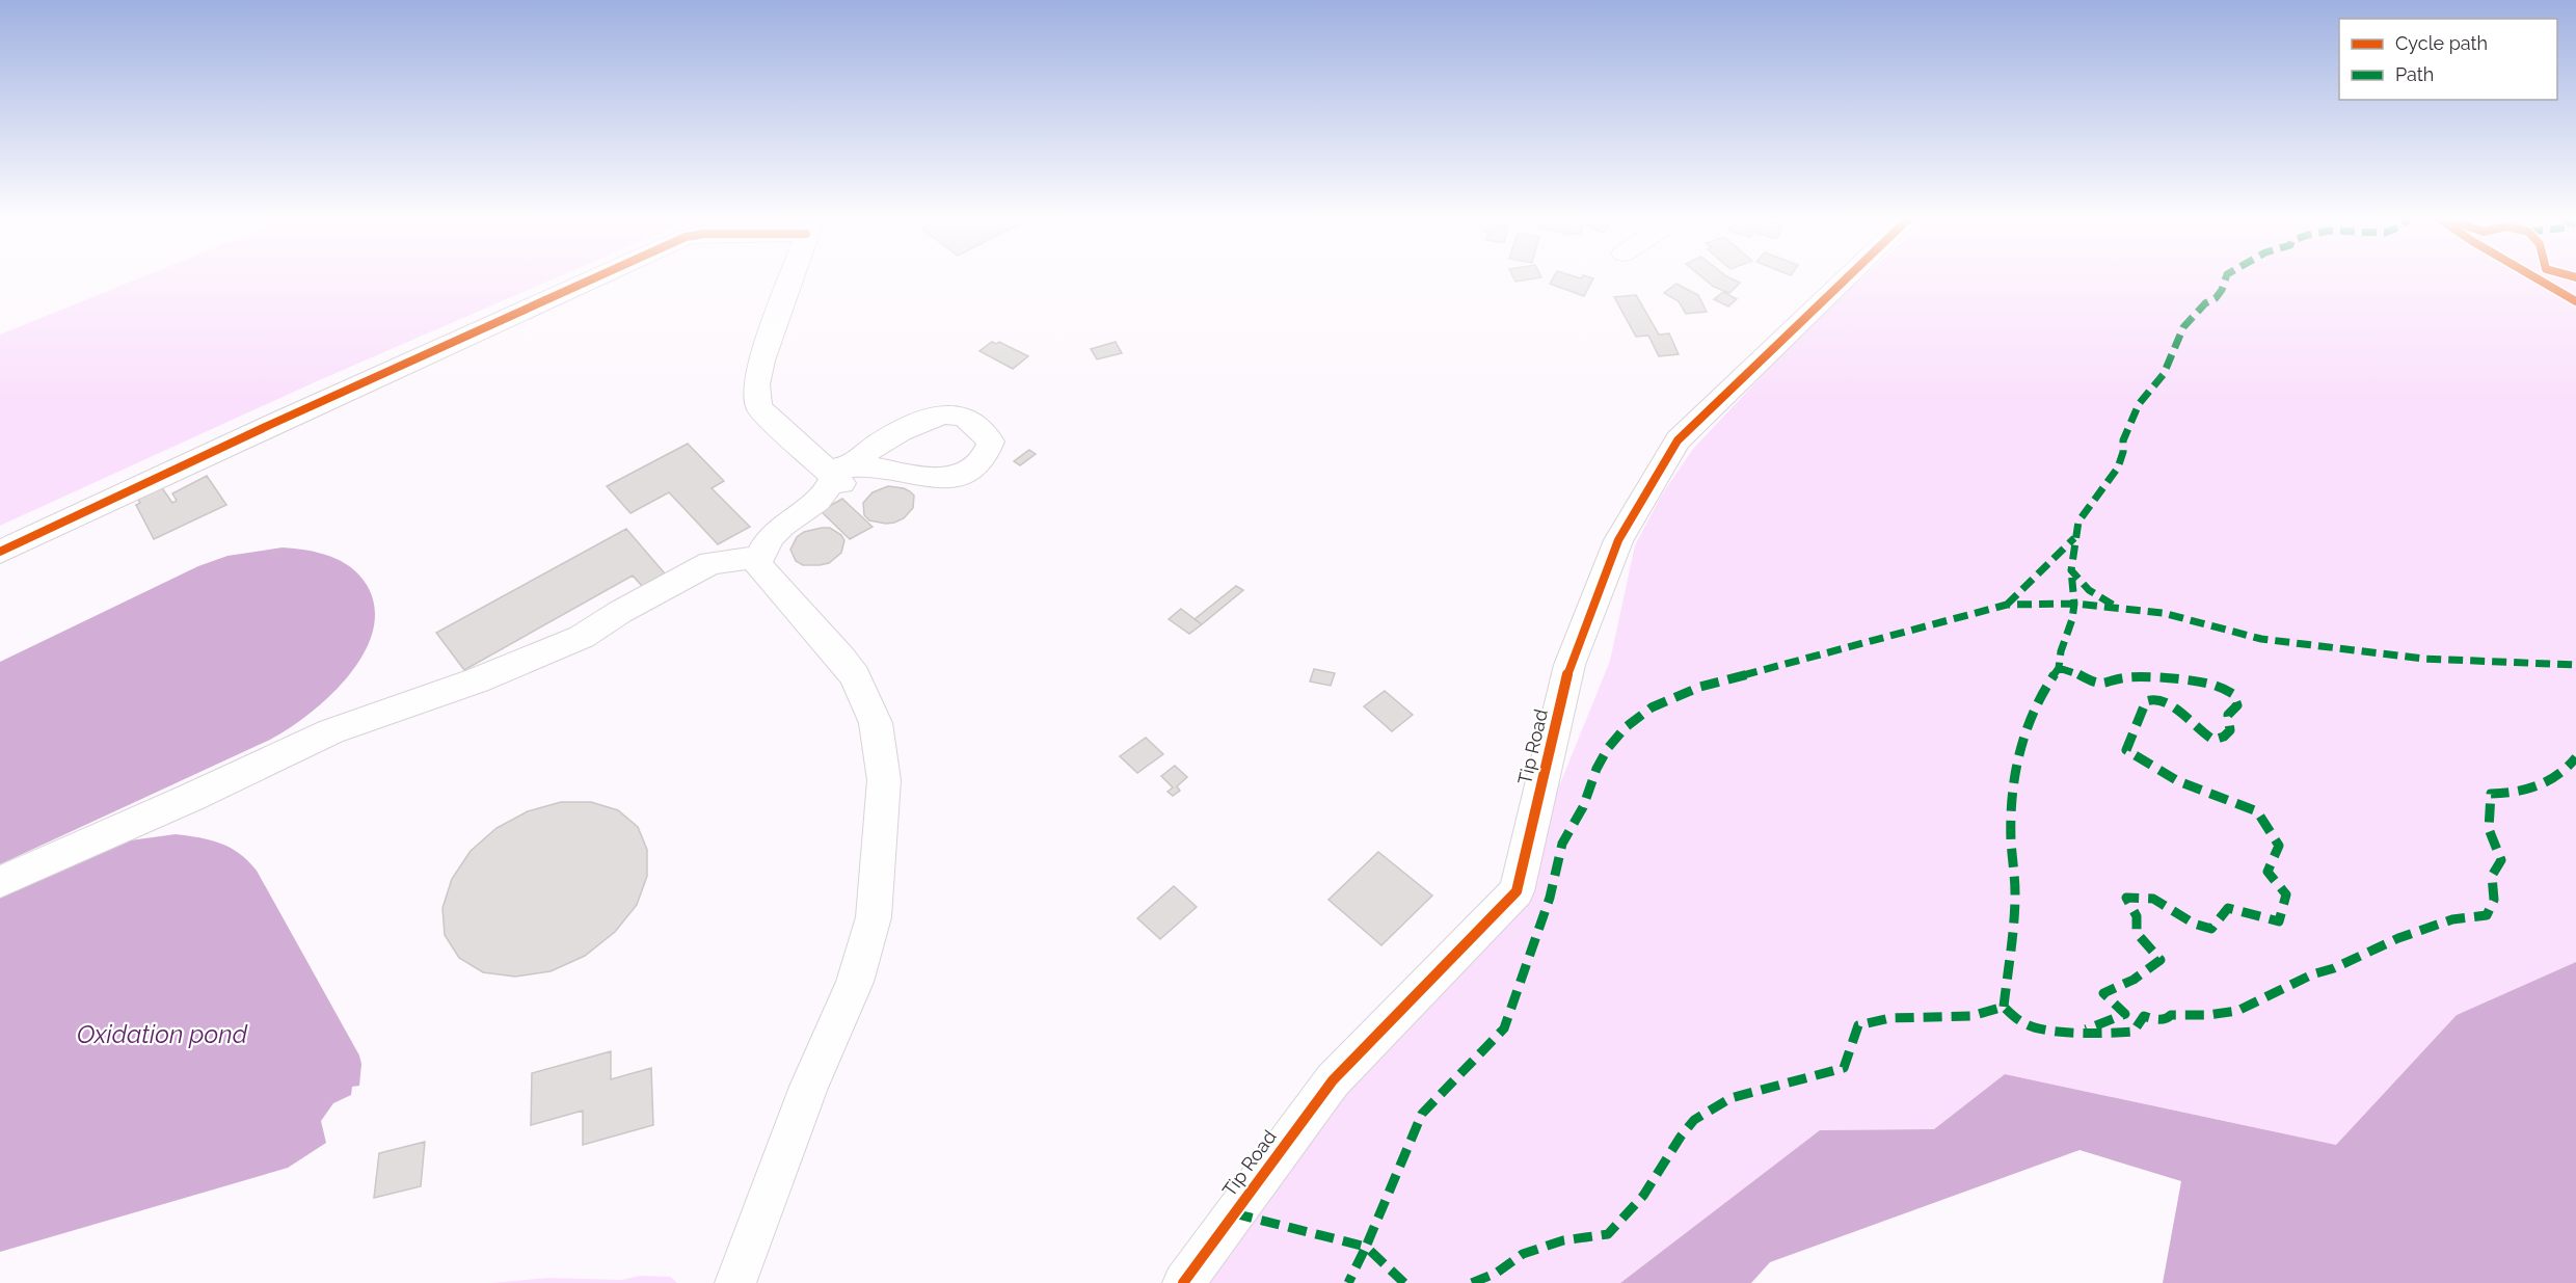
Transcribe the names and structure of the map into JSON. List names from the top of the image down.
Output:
{
  "streets": {
    "street": ["Tip Road"]
  },
  "water": ["Oxidation pond"],
  "legend": ["Cycle path", "Path"]
}
